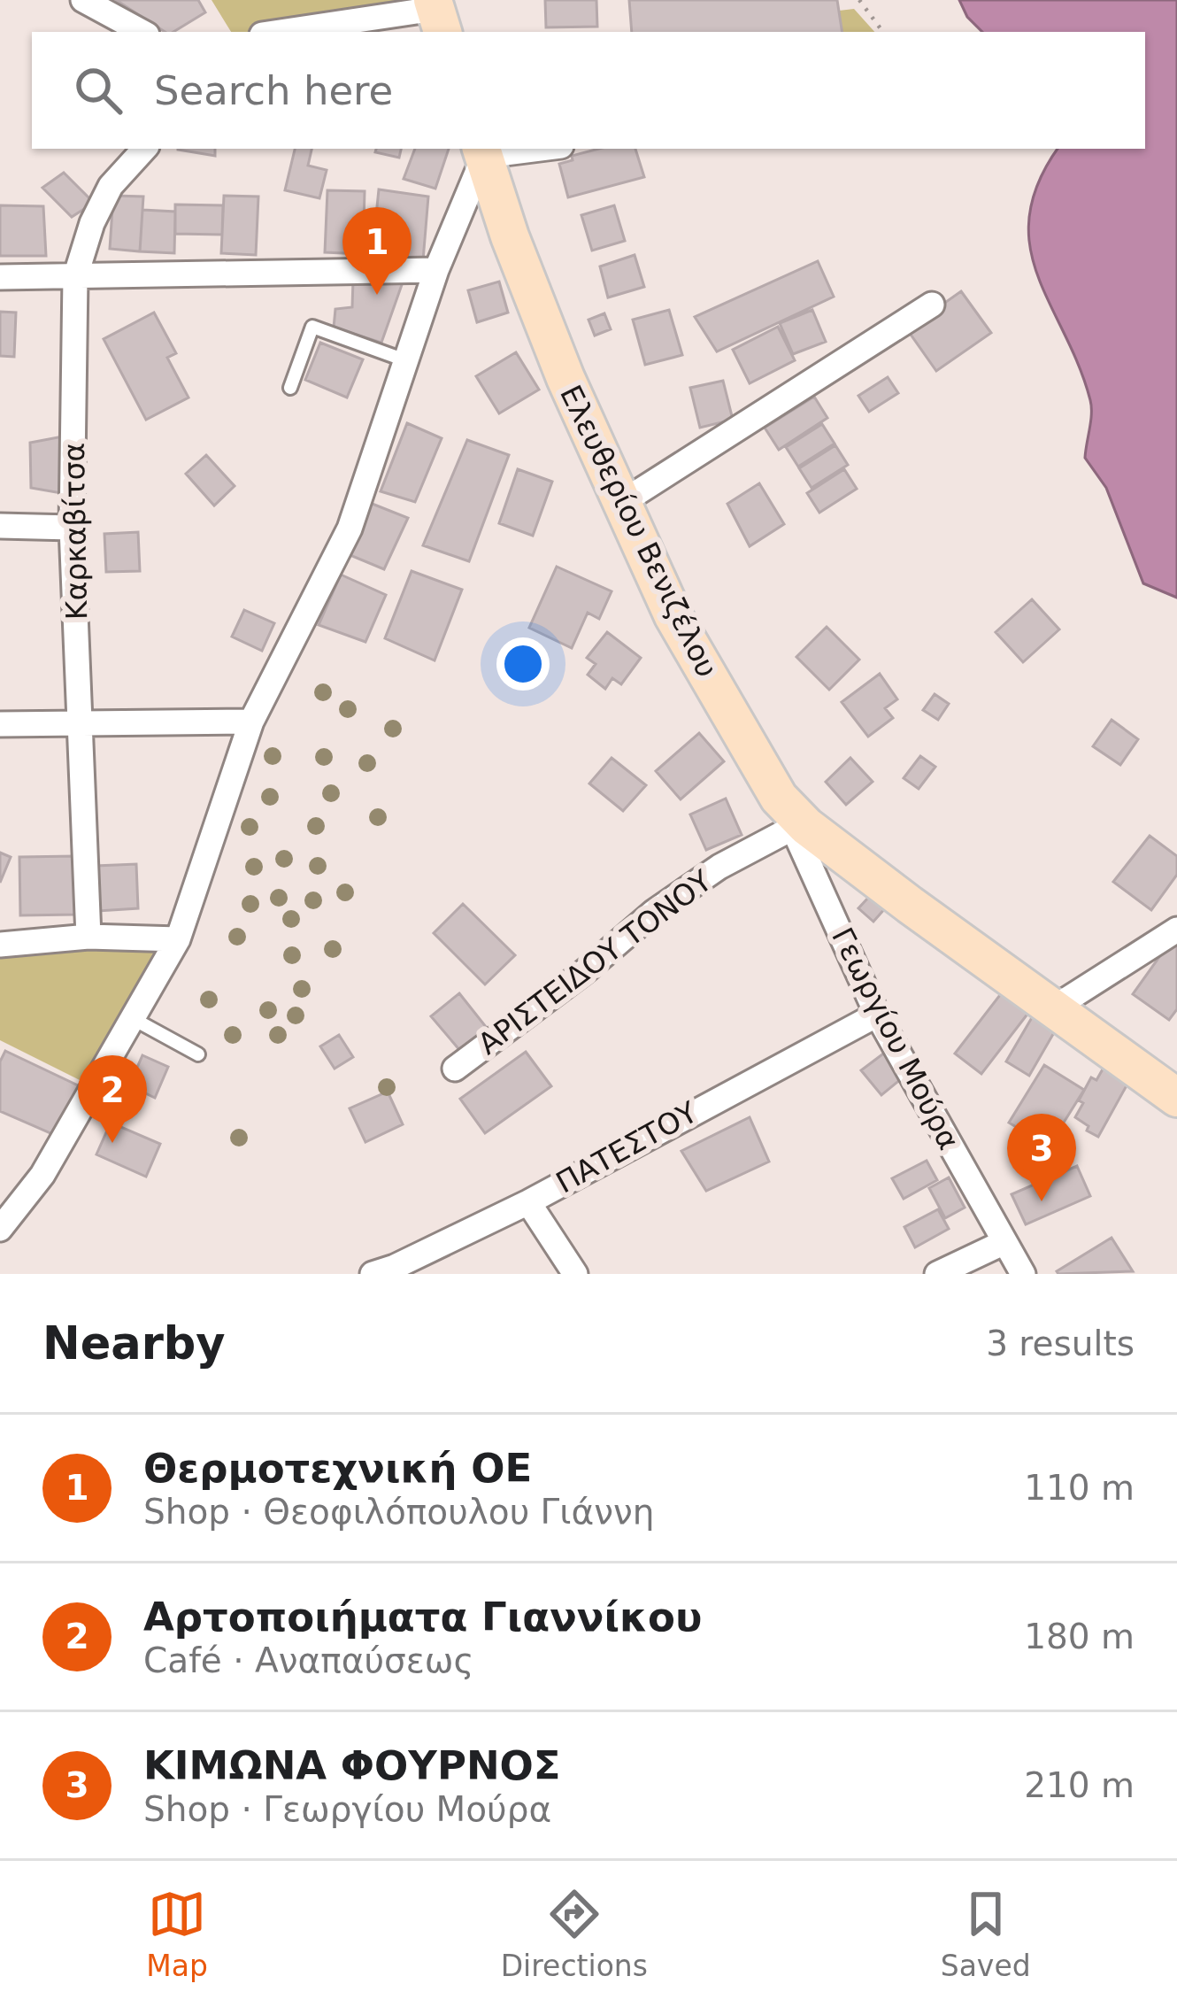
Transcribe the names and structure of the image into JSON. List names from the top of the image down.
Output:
{
  "streets": {
    "main road": ["Ελευθερίου Βενιζέλου"],
    "street": [
      "Καρκαβίτσα",
      "ΑΡΙΣΤΕΙΔΟΥ ΤΟΝΟΥ",
      "Γεωργίου Μούρα",
      "ΠΑΤΕΣΤΟΥ"
    ]
  },
  "crossings": [
    ["Ελευθερίου Βενιζέλου", "ΑΡΙΣΤΕΙΔΟΥ ΤΟΝΟΥ"],
    ["Ελευθερίου Βενιζέλου", "Γεωργίου Μούρα"],
    ["ΑΡΙΣΤΕΙΔΟΥ ΤΟΝΟΥ", "Γεωργίου Μούρα"],
    ["Γεωργίου Μούρα", "ΠΑΤΕΣΤΟΥ"]
  ],
  "page": {
    "search": "Search here",
    "pins": ["1", "2", "3"],
    "heading": ["Nearby", "3 results"],
    "list": [
      {
        "mark": "1",
        "name": "Θερμοτεχνική ΟΕ",
        "note": "Shop · Θεοφιλόπουλου Γιάννη",
        "value": "110 m"
      },
      {
        "mark": "2",
        "name": "Αρτοποιήματα Γιαννίκου",
        "note": "Café · Αναπαύσεως",
        "value": "180 m"
      },
      {
        "mark": "3",
        "name": "ΚΙΜΩΝΑ ΦΟΥΡΝΟΣ",
        "note": "Shop · Γεωργίου Μούρα",
        "value": "210 m"
      }
    ],
    "nav": ["Map", "Directions", "Saved"]
  }
}
